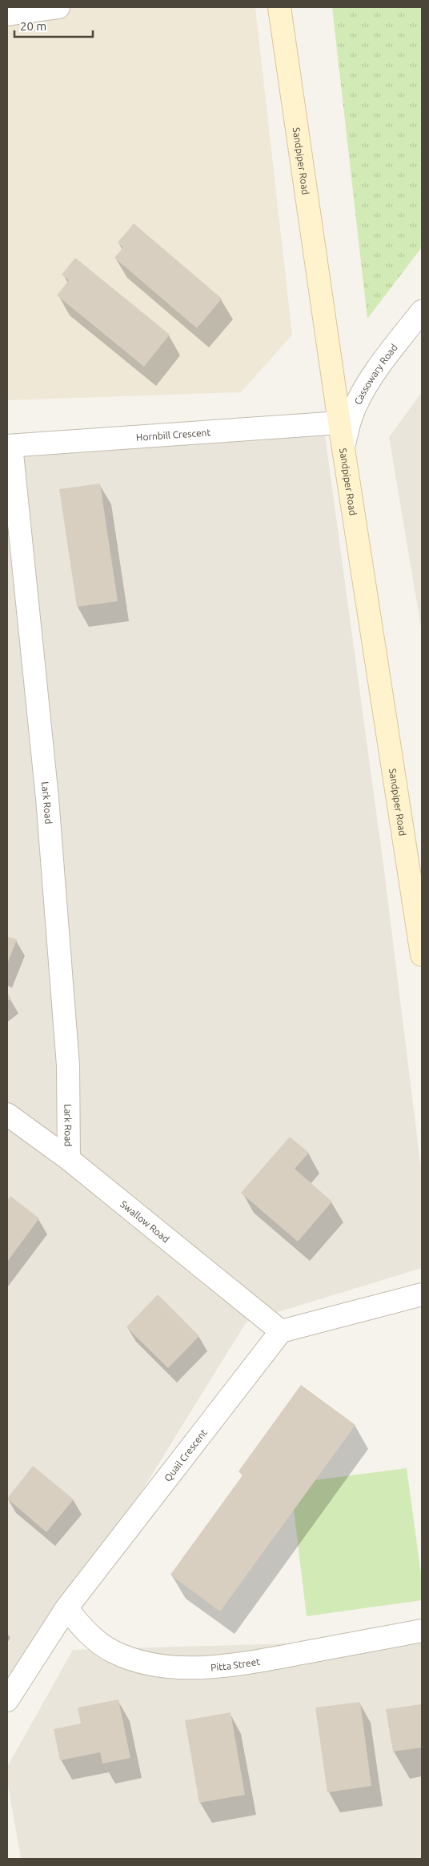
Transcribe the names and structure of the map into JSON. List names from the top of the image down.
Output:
{
  "streets": {
    "street": [
      "Sandpiper Road",
      "Cassowary Road",
      "Hornbill Crescent",
      "Lark Road",
      "Swallow Road",
      "Quail Crescent",
      "Pitta Street"
    ]
  },
  "crossings": [
    ["Sandpiper Road", "Cassowary Road"],
    ["Sandpiper Road", "Hornbill Crescent"],
    ["Hornbill Crescent", "Lark Road"],
    ["Lark Road", "Swallow Road"],
    ["Swallow Road", "Quail Crescent"],
    ["Quail Crescent", "Pitta Street"]
  ],
  "scale_bar": "20 m"
}
